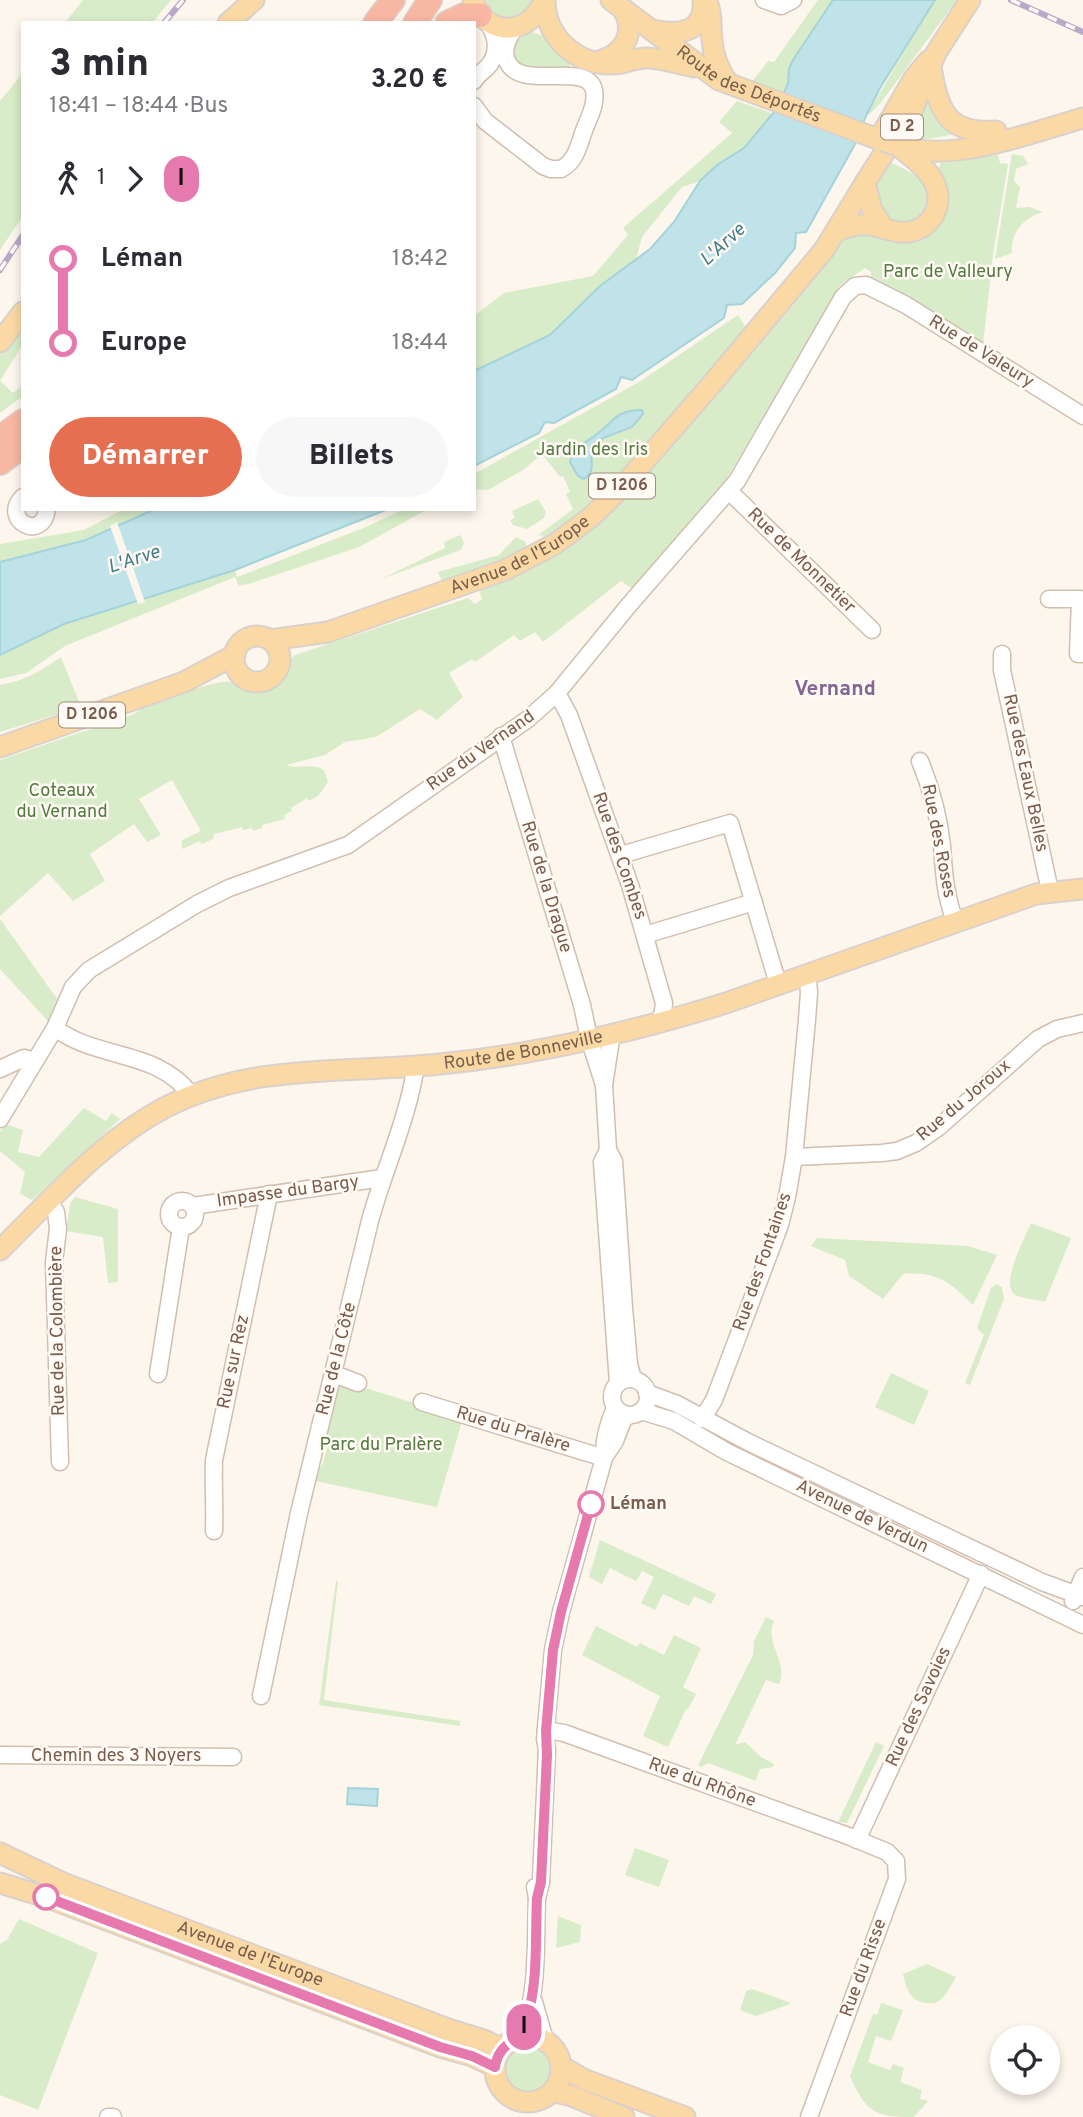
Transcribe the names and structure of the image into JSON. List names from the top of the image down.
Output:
{
  "streets": {
    "main road": [
      "Route des Déportés",
      "D 2",
      "D 1206",
      "Avenue de l'Europe",
      "Route de Bonneville"
    ],
    "street": [
      "Rue de Valeury",
      "Rue de Monnetier",
      "Rue du Vernand",
      "Rue des Eaux Belles",
      "Rue des Roses",
      "Rue des Combes",
      "Rue de la Drague",
      "Rue du Joroux",
      "Impasse du Bargy",
      "Rue des Fontaines",
      "Rue de la Colombière",
      "Rue de la Côte",
      "Rue sur Rez",
      "Rue du Pralère",
      "Avenue de Verdun",
      "Rue des Savoies",
      "Chemin des 3 Noyers",
      "Rue du Rhône",
      "Rue du Risse"
    ]
  },
  "crossings": [
    ["D 2", "Avenue de l'Europe"],
    ["Rue de Valeury", "Rue du Vernand"],
    ["D 1206", "Avenue de l'Europe"],
    ["Rue de Monnetier", "Rue du Vernand"],
    ["Rue du Vernand", "Rue des Combes"],
    ["Rue du Vernand", "Rue de la Drague"],
    ["Rue des Eaux Belles", "Route de Bonneville"],
    ["Rue des Roses", "Route de Bonneville"],
    ["Rue des Combes", "Route de Bonneville"],
    ["Rue de la Drague", "Route de Bonneville"],
    ["Route de Bonneville", "Rue des Fontaines"],
    ["Route de Bonneville", "Rue de la Colombière"],
    ["Route de Bonneville", "Rue de la Côte"],
    ["Rue du Joroux", "Rue des Fontaines"],
    ["Impasse du Bargy", "Rue de la Côte"],
    ["Impasse du Bargy", "Rue sur Rez"],
    ["Rue des Fontaines", "Avenue de Verdun"],
    ["Avenue de Verdun", "Rue des Savoies"],
    ["Rue des Savoies", "Rue du Rhône"],
    ["Rue des Savoies", "Rue du Risse"],
    ["Rue du Rhône", "Rue du Risse"]
  ],
  "districts": ["Vernand"],
  "water": ["L'Arve"],
  "parks": [
    "Parc de Valleury",
    "Jardin des Iris",
    "Coteaux du Vernand",
    "Parc du Pralère"
  ],
  "places": ["Léman"],
  "lines": ["bus line I"],
  "page": {
    "on_map": "I",
    "heading": ["3 min", "18:41 – 18:44 · Bus", "3.20 €"],
    "legs": ["1", "I"],
    "list": [
      {
        "name": "Léman",
        "value": "18:42"
      },
      {
        "name": "Europe",
        "value": "18:44"
      }
    ],
    "buttons": ["Démarrer", "Billets"]
  }
}
